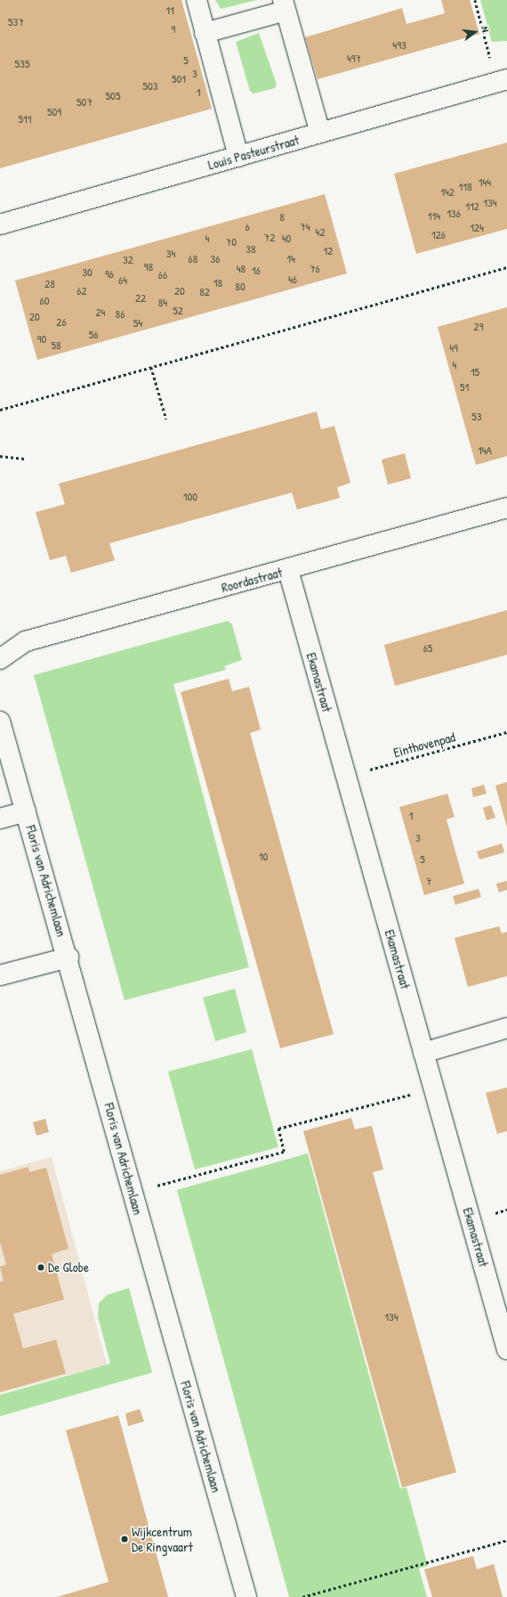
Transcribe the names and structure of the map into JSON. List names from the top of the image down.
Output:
{
  "streets": {
    "street": [
      "Louis Pasteurstraat",
      "Roordastraat",
      "Ekamastraat",
      "Floris van Adrichemlaan"
    ],
    "path": ["Einthovenpad"]
  },
  "crossings": [
    ["Roordastraat", "Ekamastraat"],
    ["Ekamastraat", "Einthovenpad"]
  ],
  "places": ["De Globe", "Wijkcentrum De Ringvaart"],
  "house_numbers": [
    "11",
    "537",
    "9",
    "493",
    "497",
    "5",
    "535",
    "3",
    "501",
    "503",
    "1",
    "505",
    "507",
    "509",
    "511",
    "144",
    "118",
    "142",
    "134",
    "112",
    "136",
    "114",
    "8",
    "6",
    "74",
    "124",
    "42",
    "126",
    "72",
    "4",
    "40",
    "70",
    "38",
    "12",
    "34",
    "68",
    "36",
    "14",
    "32",
    "98",
    "48",
    "76",
    "16",
    "30",
    "96",
    "66",
    "46",
    "64",
    "18",
    "28",
    "80",
    "62",
    "20",
    "82",
    "22",
    "60",
    "84",
    "52",
    "24",
    "86",
    "20",
    "26",
    "54",
    "29",
    "56",
    "90",
    "58",
    "49",
    "4",
    "15",
    "51",
    "53",
    "14A",
    "100",
    "65",
    "1",
    "3",
    "10",
    "5",
    "7",
    "134"
  ],
  "north": "right"
}
